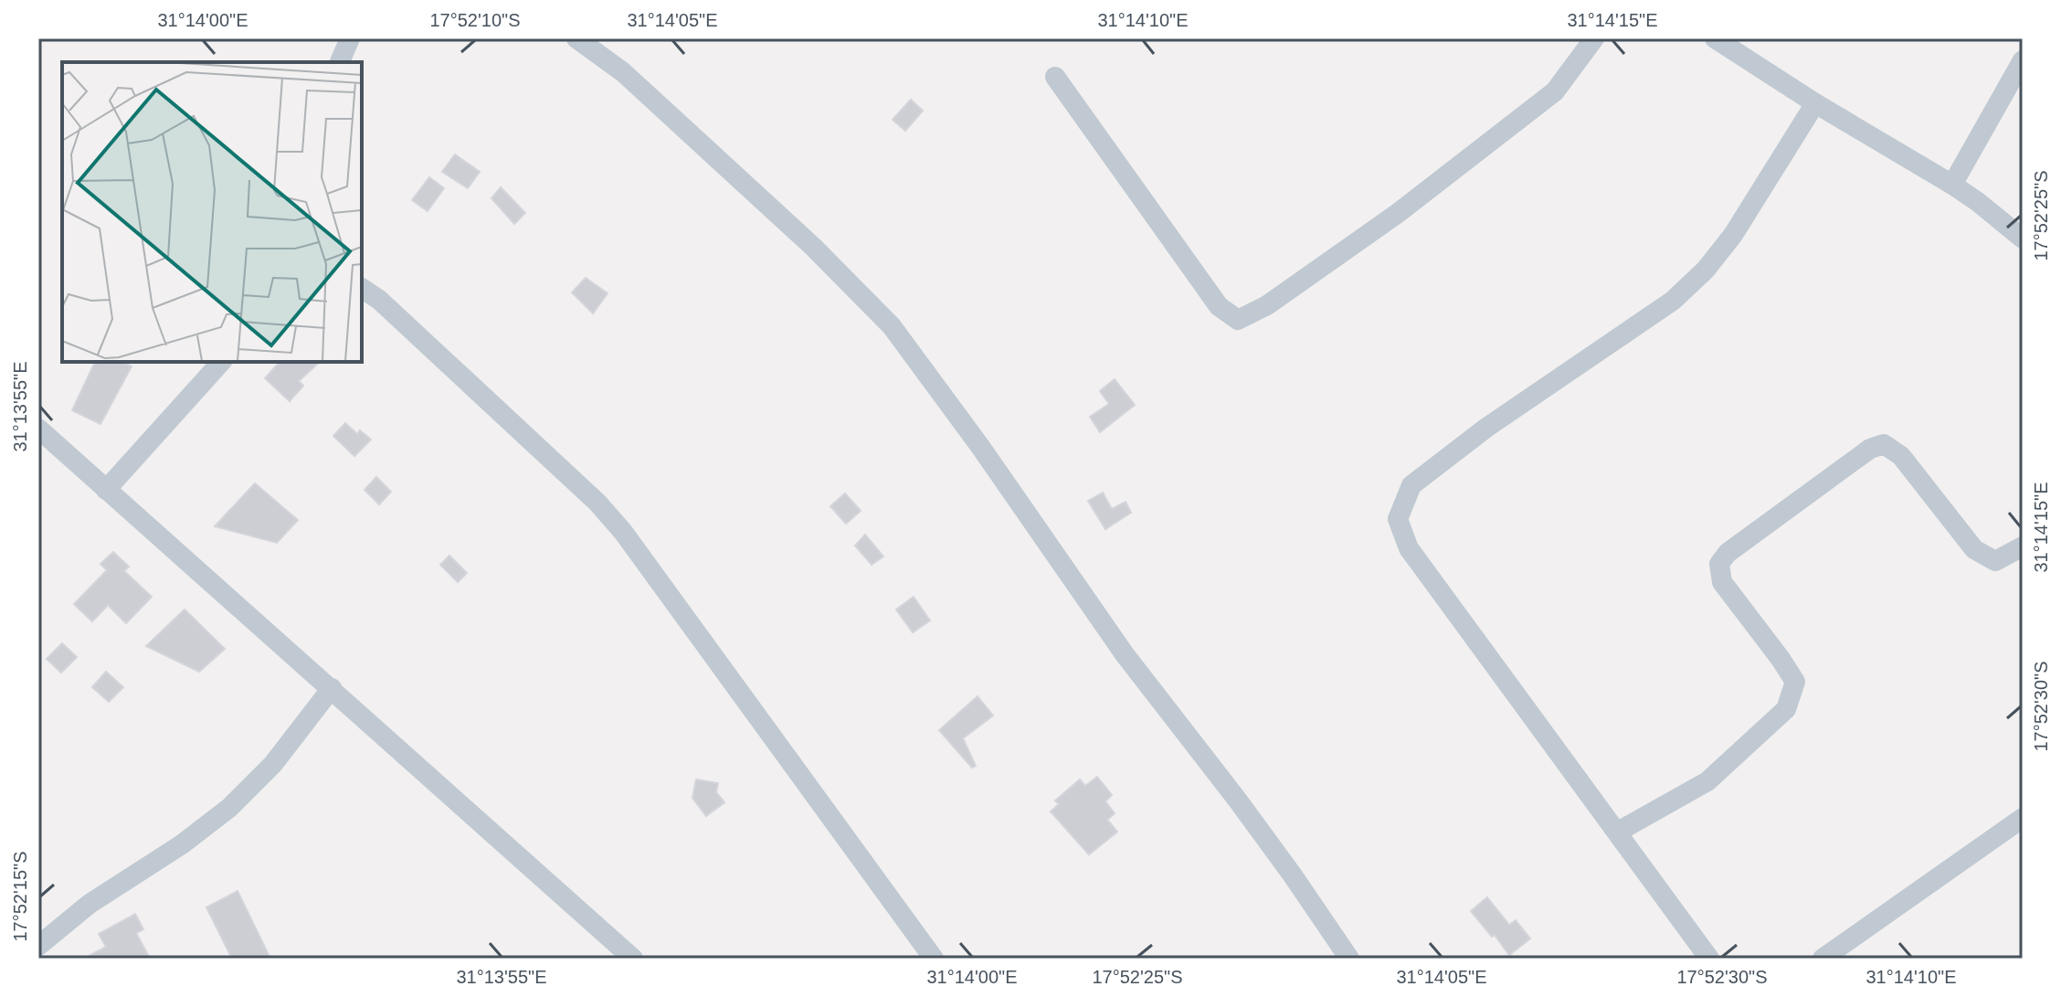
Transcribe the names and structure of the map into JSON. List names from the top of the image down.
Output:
{
  "coordinates": [
    "31°14'00\"E",
    "17°52'10\"S",
    "31°14'05\"E",
    "31°14'10\"E",
    "31°14'15\"E",
    "17°52'25\"S",
    "31°13'55\"E",
    "17°52'30\"S",
    "17°52'15\"S"
  ]
}
